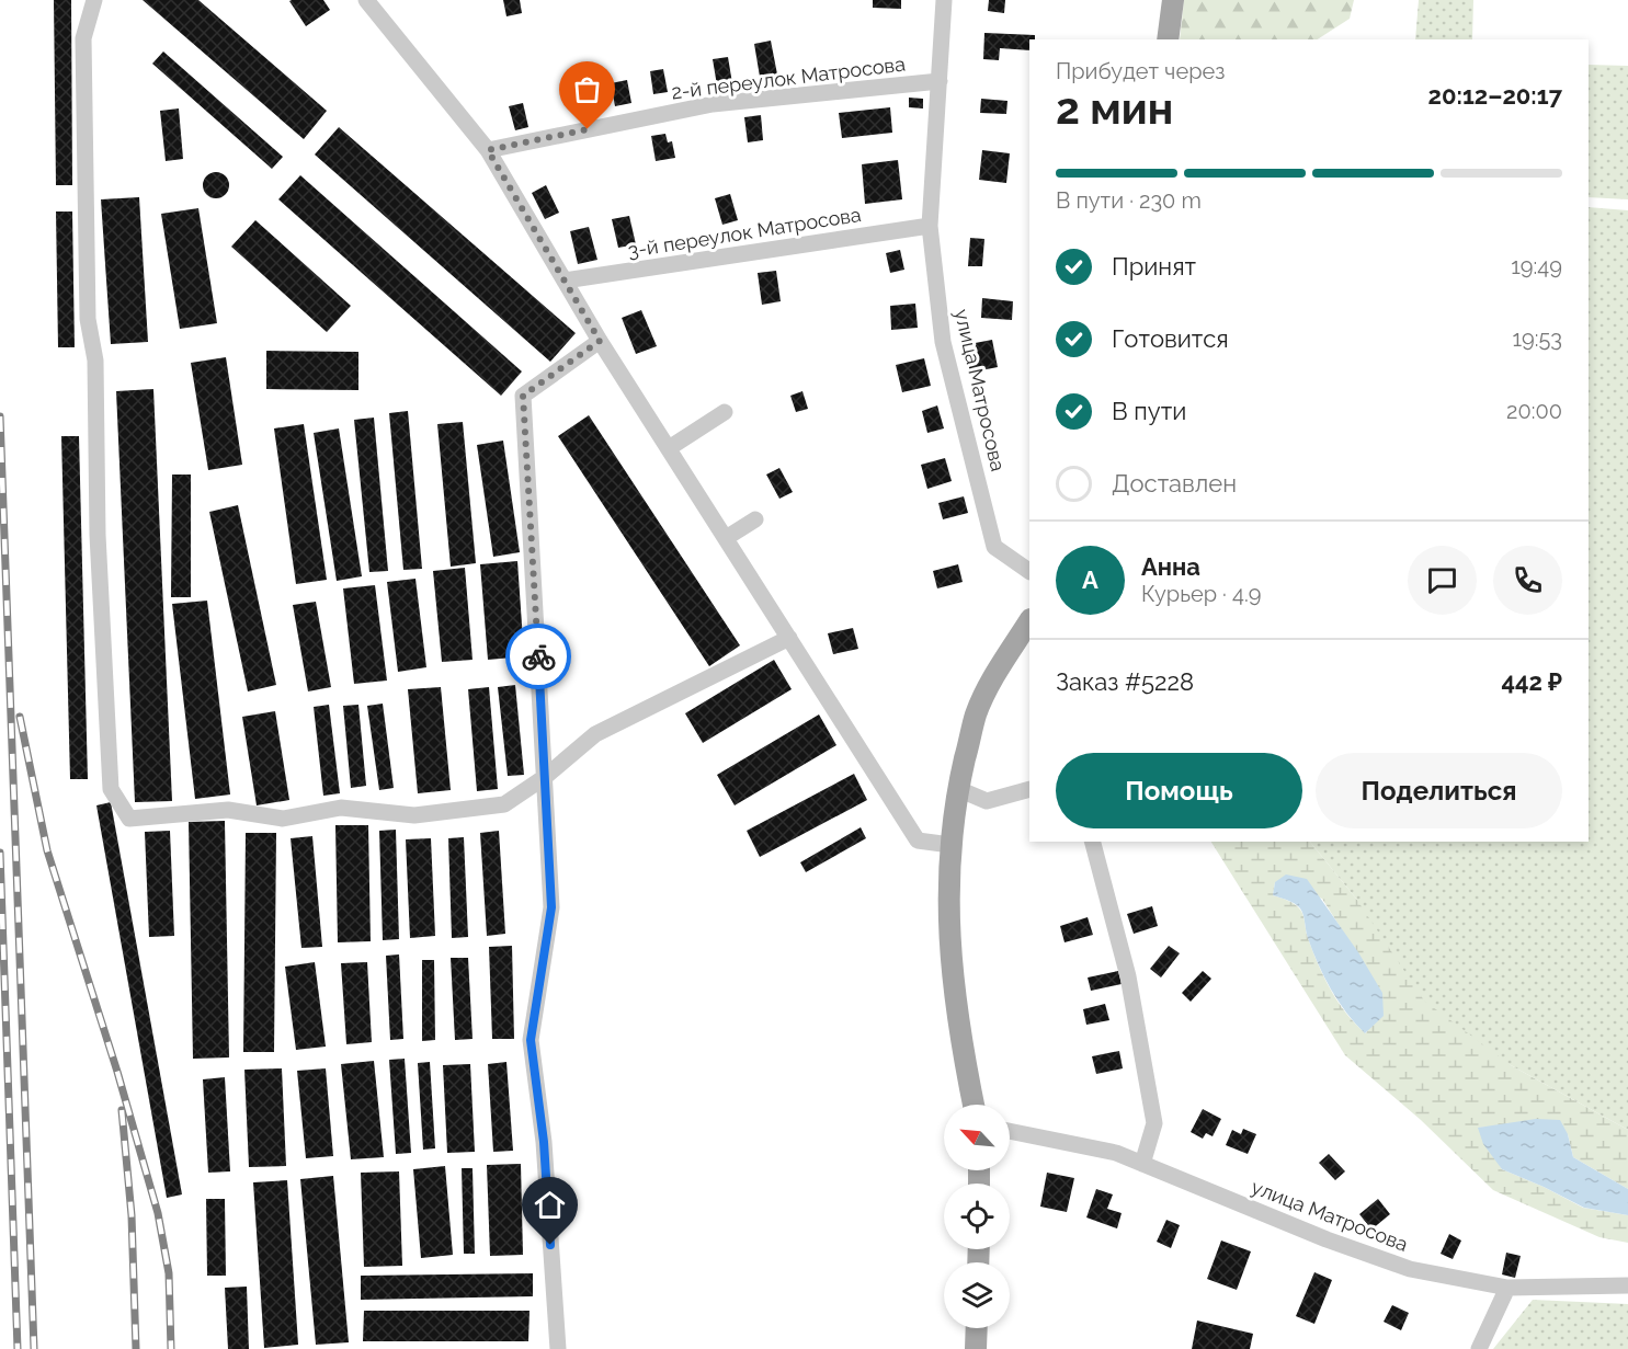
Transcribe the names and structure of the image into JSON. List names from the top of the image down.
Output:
{
  "streets": {
    "street": ["2-й переулок Матросова", "3-й переулок Матросова", "улица Матросова"]
  },
  "crossings": [
    ["2-й переулок Матросова", "улица Матросова"],
    ["3-й переулок Матросова", "улица Матросова"]
  ],
  "north": "top left",
  "page": {
    "heading": ["2 мин", "Прибудет через", "20:12–20:17"],
    "panel": [
      "Анна",
      "Курьер · 4.9",
      "Заказ #5228",
      "442 ₽"
    ],
    "bar": "В пути · 230 m",
    "list": [
      ["Принят", "19:49"],
      ["Готовится", "19:53"],
      ["В пути", "20:00"],
      "Доставлен"
    ],
    "round": "А",
    "buttons": ["Помощь", "Поделиться"]
  }
}
